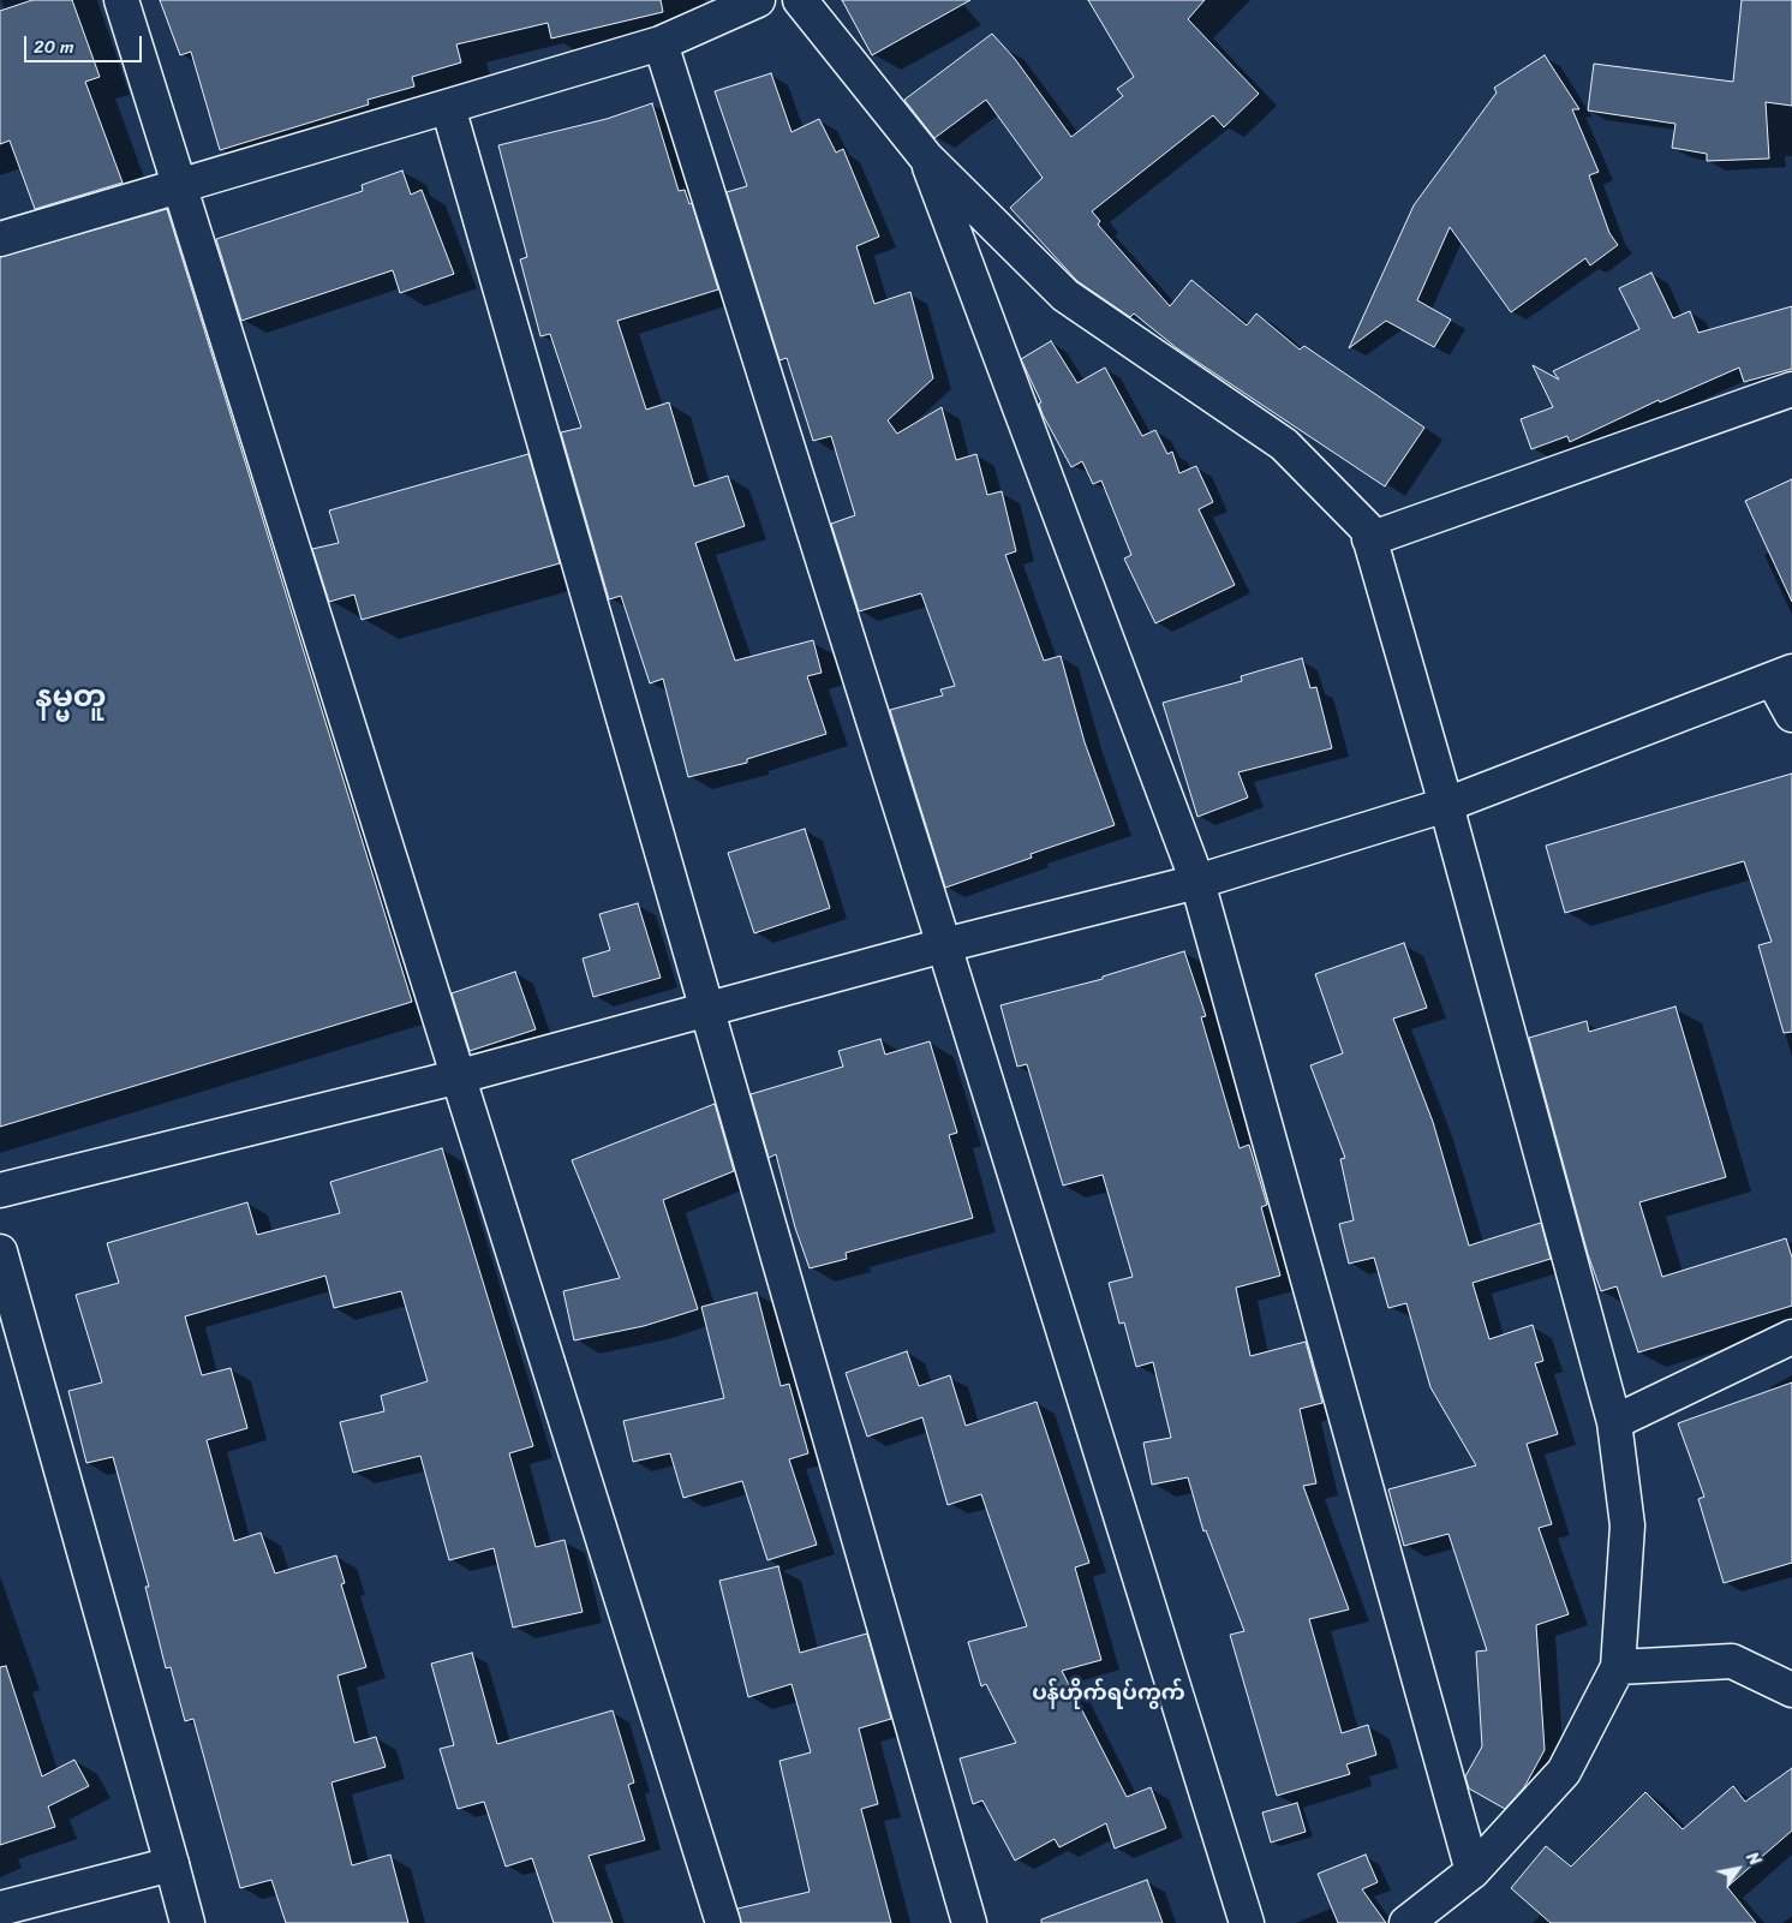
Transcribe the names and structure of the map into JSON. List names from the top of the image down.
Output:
{
  "districts": ["နမ္မတူ", "ပန်ဟိုက်ရပ်ကွက်"],
  "scale_bar": "20 m",
  "north": "top right"
}
